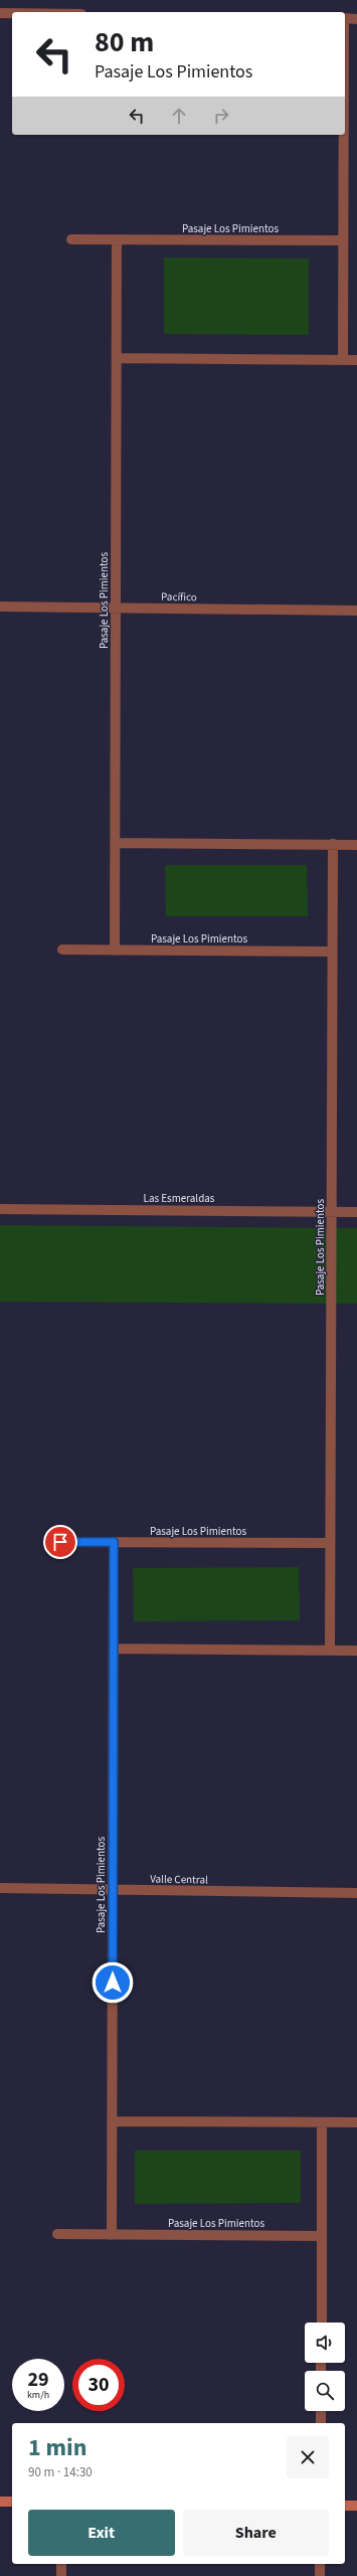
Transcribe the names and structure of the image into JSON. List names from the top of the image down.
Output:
{
  "streets": {
    "street": [
      "Pasaje Los Pimientos",
      "Pacífico",
      "Las Esmeraldas",
      "Valle Central"
    ]
  },
  "crossings": [
    ["Pasaje Los Pimientos", "Pacífico"],
    ["Pasaje Los Pimientos", "Las Esmeraldas"],
    ["Pasaje Los Pimientos", "Valle Central"]
  ],
  "page": {
    "turn": ["80 m", "Pasaje Los Pimientos"],
    "speed": "29 km/h",
    "limit": "30",
    "heading": ["1 min", "90 m · 14:30"],
    "buttons": ["Exit", "Share"]
  }
}
